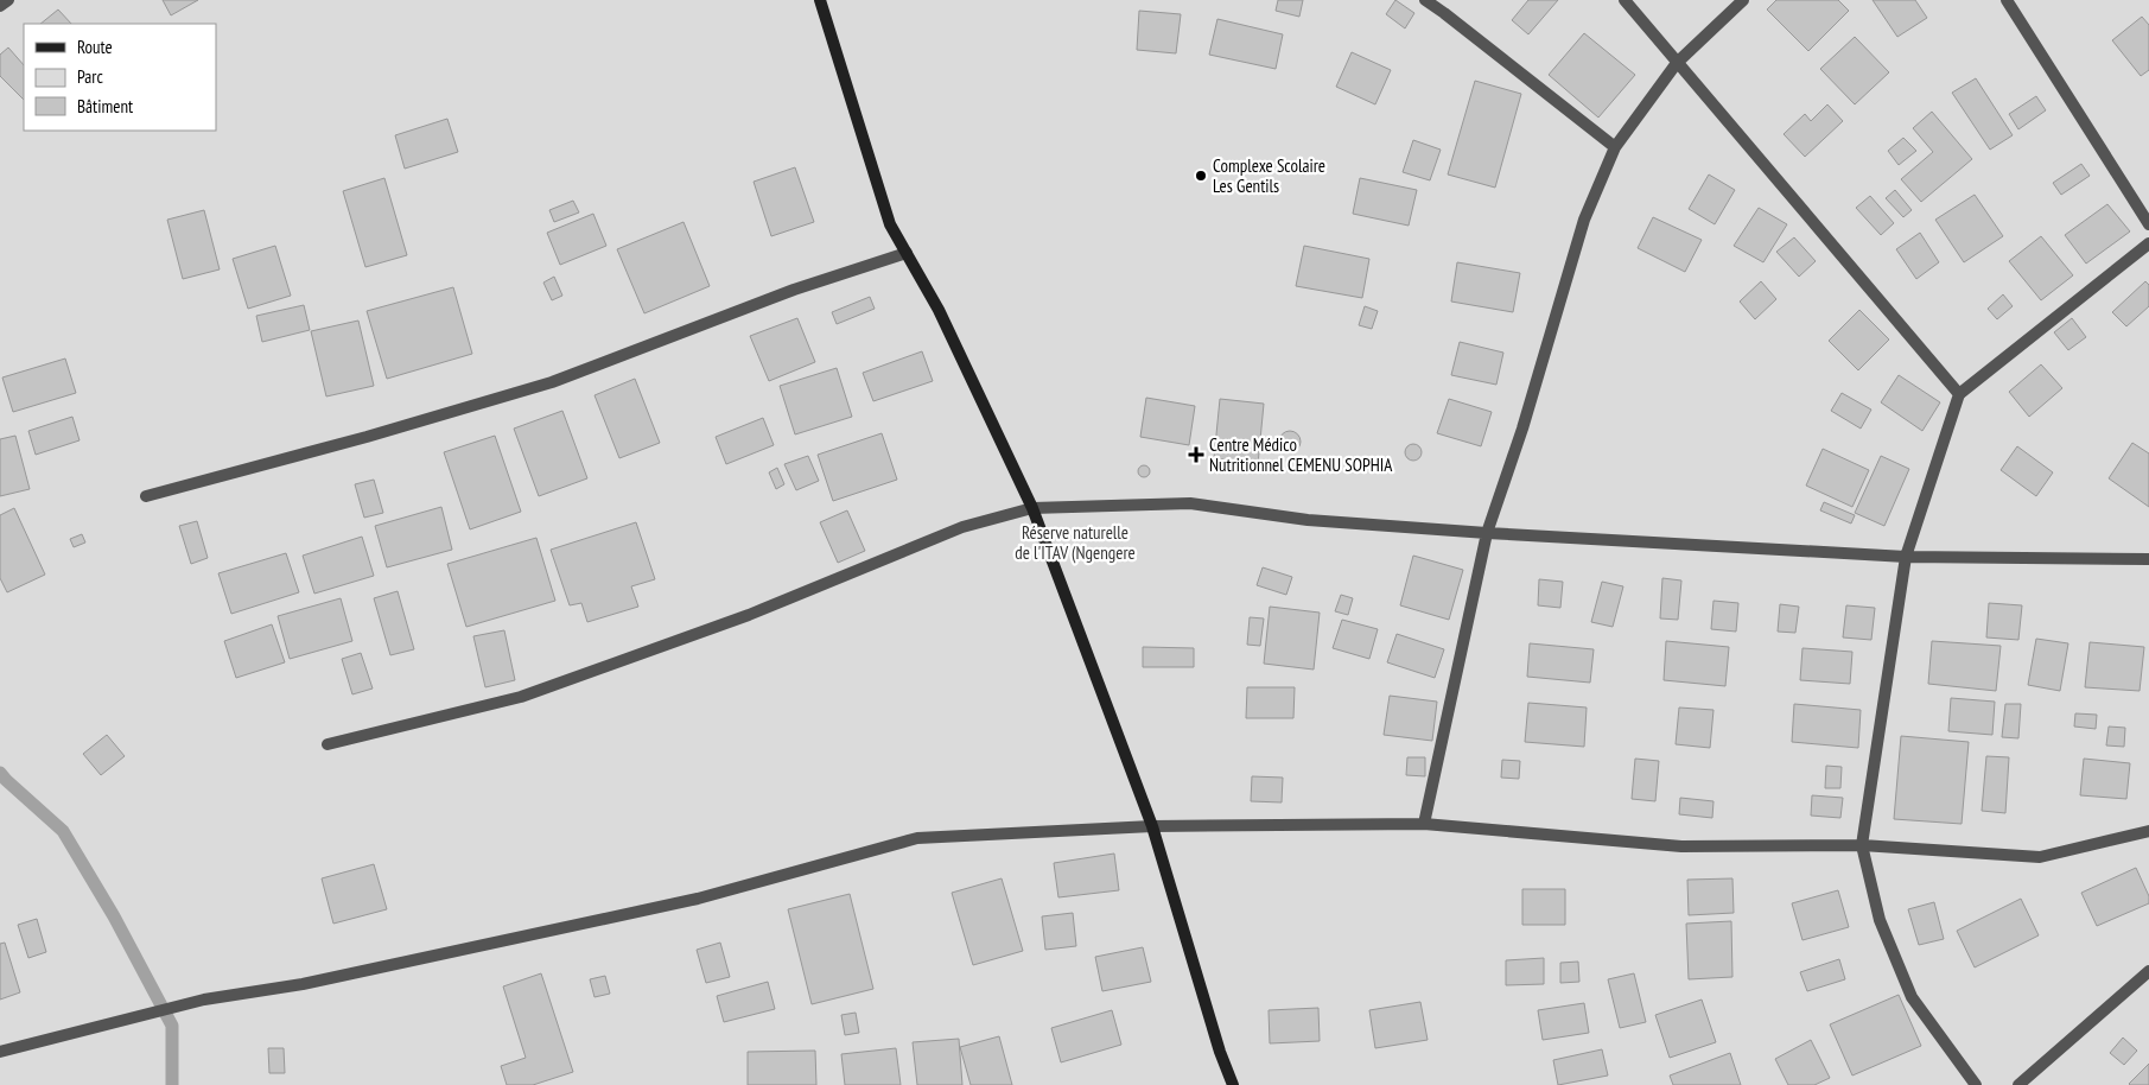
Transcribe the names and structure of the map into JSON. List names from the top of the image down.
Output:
{
  "parks": ["Réserve naturelle de l'ITAV (Ngengere"],
  "places": {
    "other": ["Complexe Scolaire Les Gentils"],
    "health": ["Centre Médico Nutritionnel CEMENU SOPHIA"]
  },
  "legend": ["Route", "Parc", "Bâtiment"]
}
